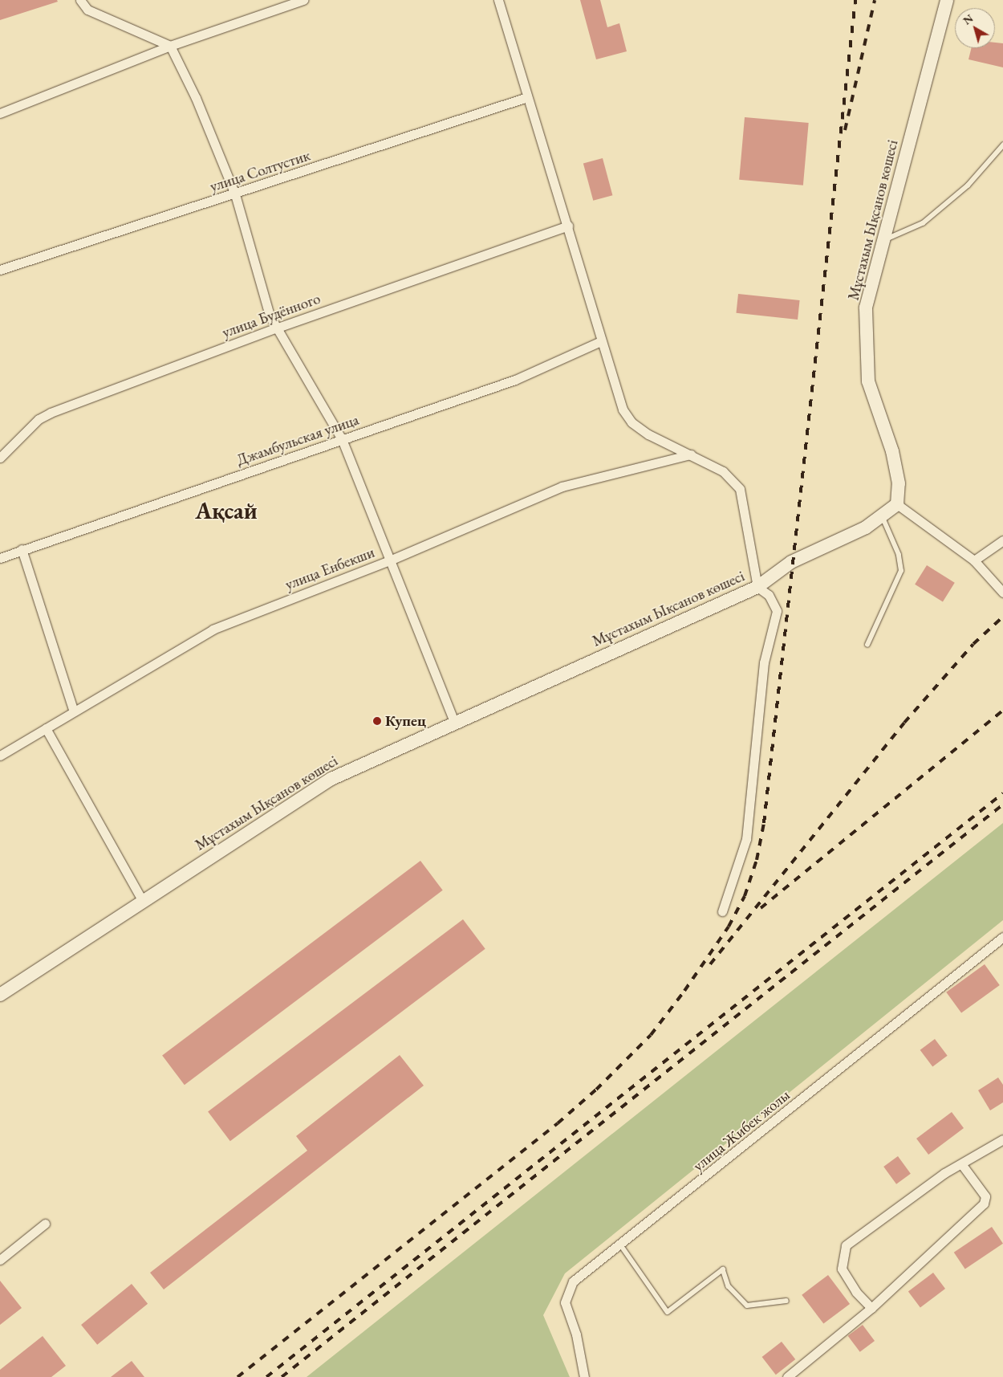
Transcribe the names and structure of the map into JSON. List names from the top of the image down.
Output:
{
  "streets": {
    "main road": ["Мұстахым Ықсанов көшесі"],
    "street": [
      "улица Солтустик",
      "улица Будённого",
      "Джамбульская улица",
      "улица Енбекши",
      "улица Жибек жолы"
    ]
  },
  "districts": ["Ақсай"],
  "places": ["Купец"],
  "north": "top left"
}
